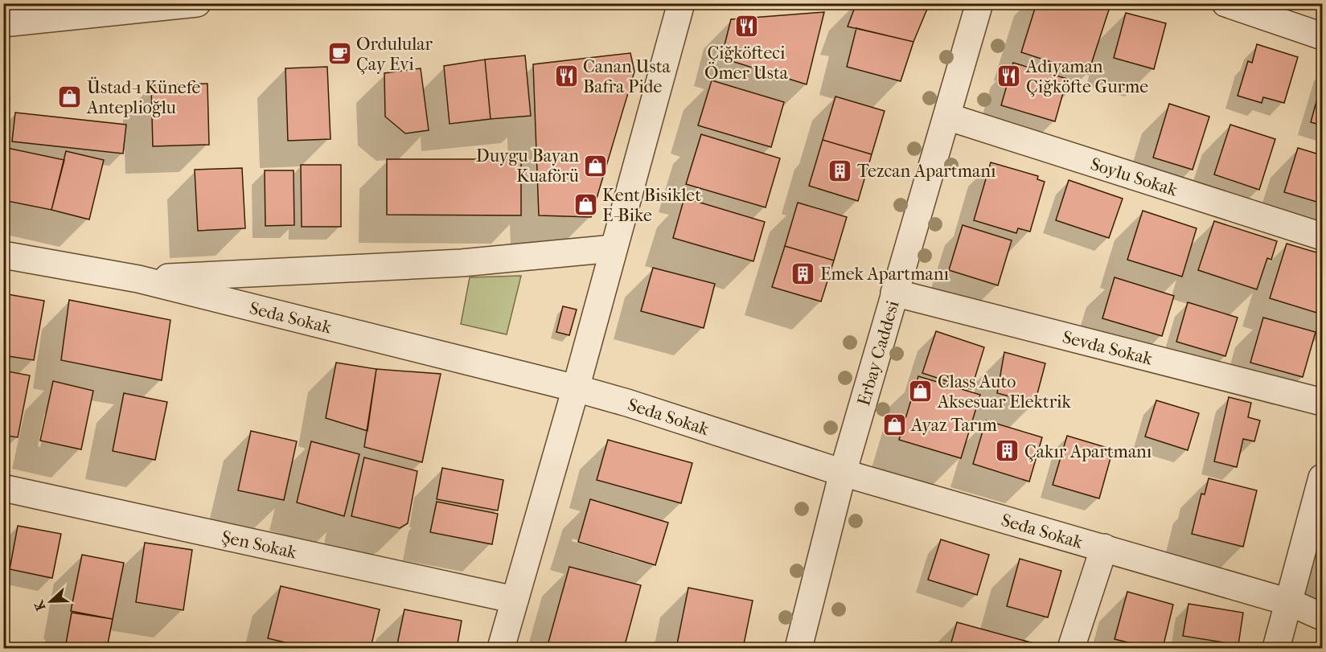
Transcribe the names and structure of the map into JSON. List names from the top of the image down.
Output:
{
  "streets": {
    "street": [
      "Soylu Sokak",
      "Seda Sokak",
      "Sevda Sokak",
      "Erbay Caddesi",
      "Şen Sokak"
    ]
  },
  "crossings": [
    ["Soylu Sokak", "Erbay Caddesi"],
    ["Seda Sokak", "Erbay Caddesi"],
    ["Sevda Sokak", "Erbay Caddesi"]
  ],
  "places": {
    "restaurant": ["Çiğköfteci Ömer Usta", "Canan Usta Bafra Pide", "Adıyaman Çiğköfte Gurme"],
    "cafe": ["Ordulular Çay Evi"],
    "shop": [
      "Üstad-ı Künefe Anteplioğlu",
      "Duygu Bayan Kuaförü",
      "Kent Bisiklet E-Bike",
      "Class Auto Aksesuar Elektrik",
      "Ayaz Tarım"
    ],
    "building": ["Tezcan Apartmanı", "Emek Apartmanı", "Çakır Apartmanı"]
  },
  "north": "left"
}
